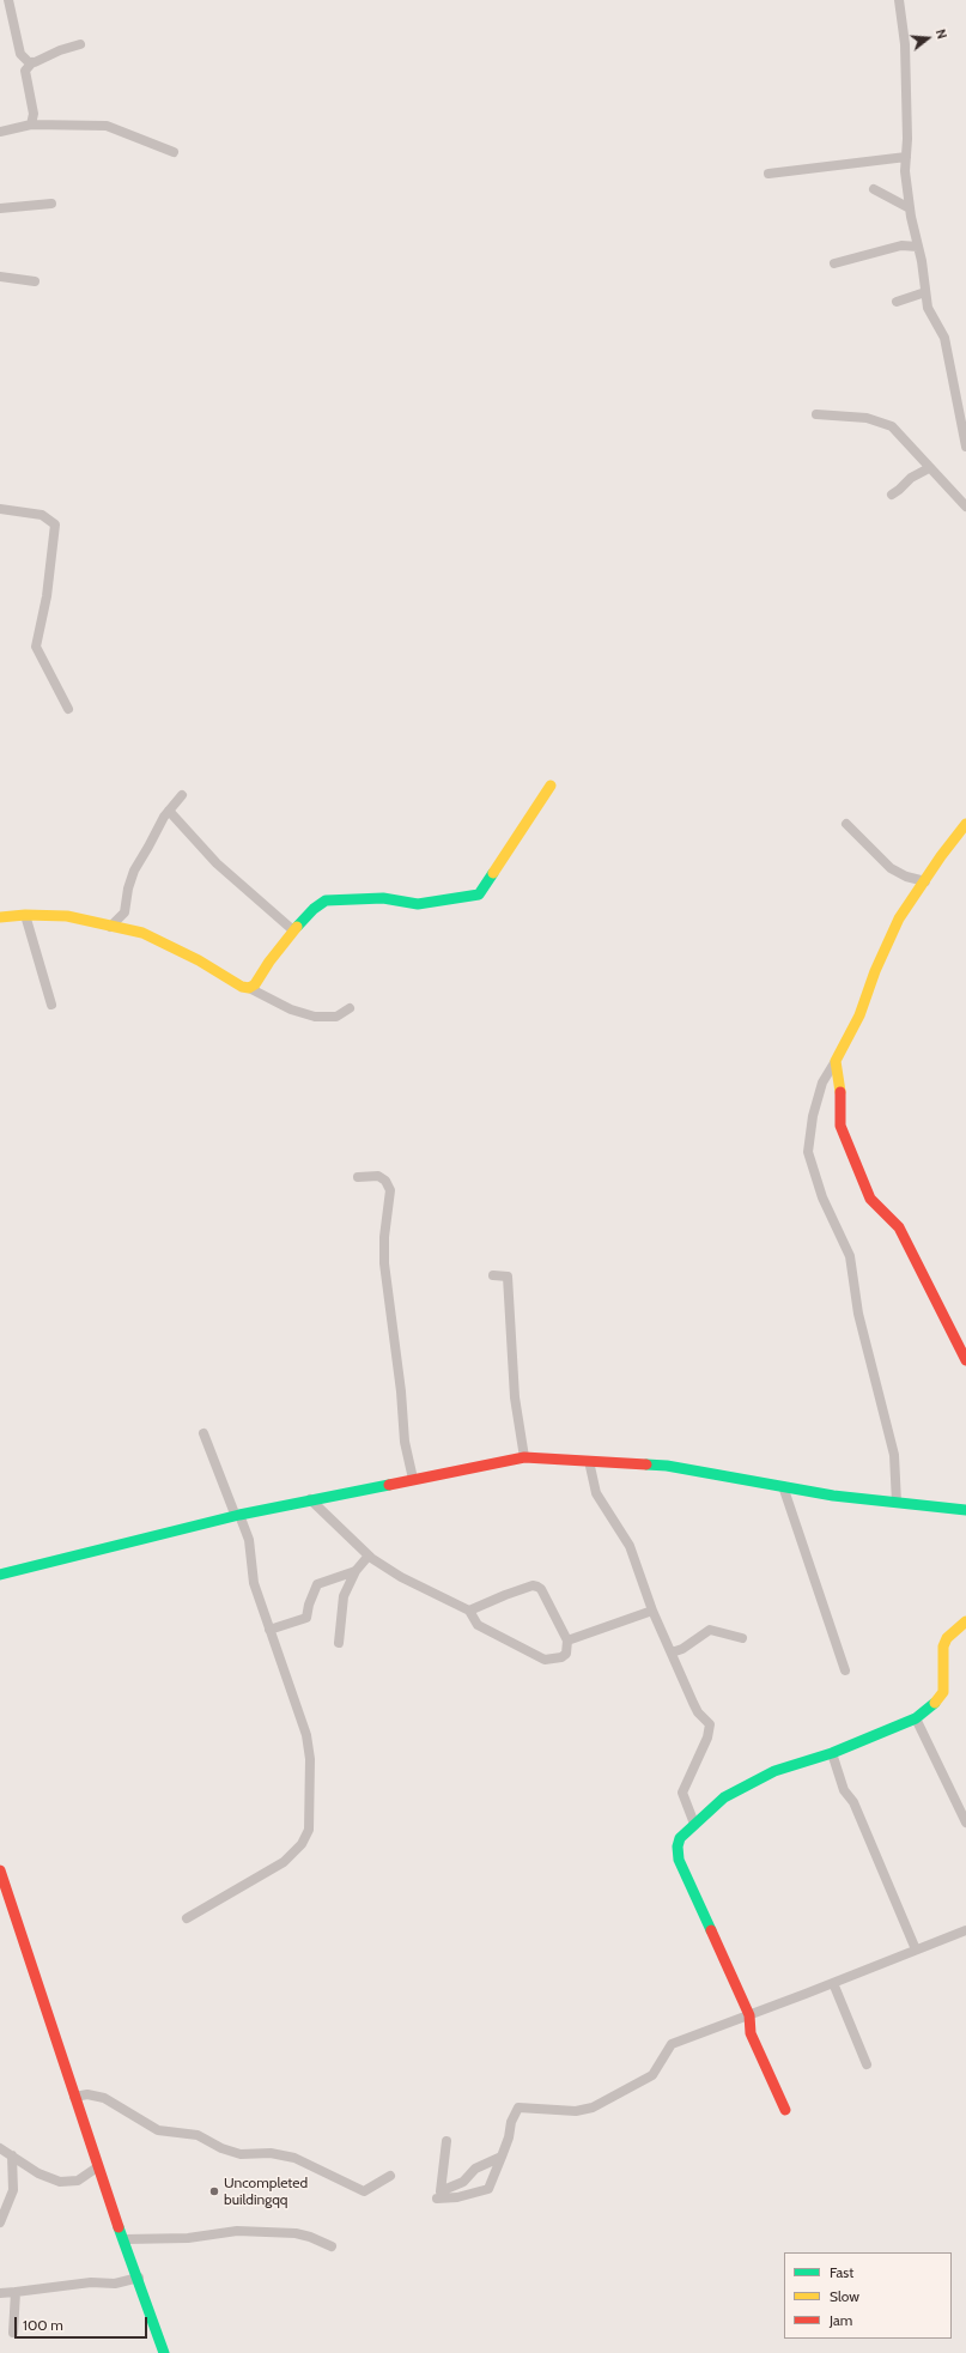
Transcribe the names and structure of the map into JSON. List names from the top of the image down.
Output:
{
  "places": ["Uncompleted buildingqq"],
  "legend": ["Fast", "Slow", "Jam"],
  "scale_bar": "100 m",
  "north": "right"
}
